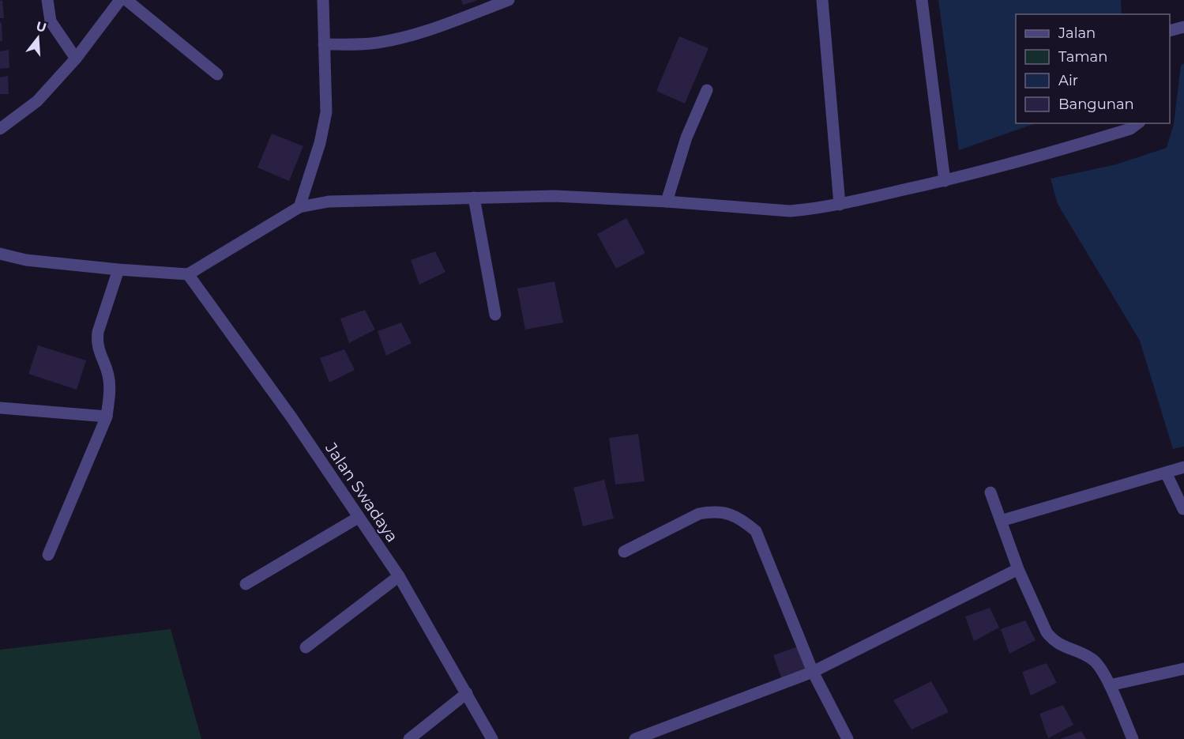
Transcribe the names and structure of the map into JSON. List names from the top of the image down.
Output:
{
  "streets": {
    "street": ["Jalan Swadaya"]
  },
  "legend": [
    "Jalan",
    "Taman",
    "Air",
    "Bangunan"
  ],
  "north": "top"
}
